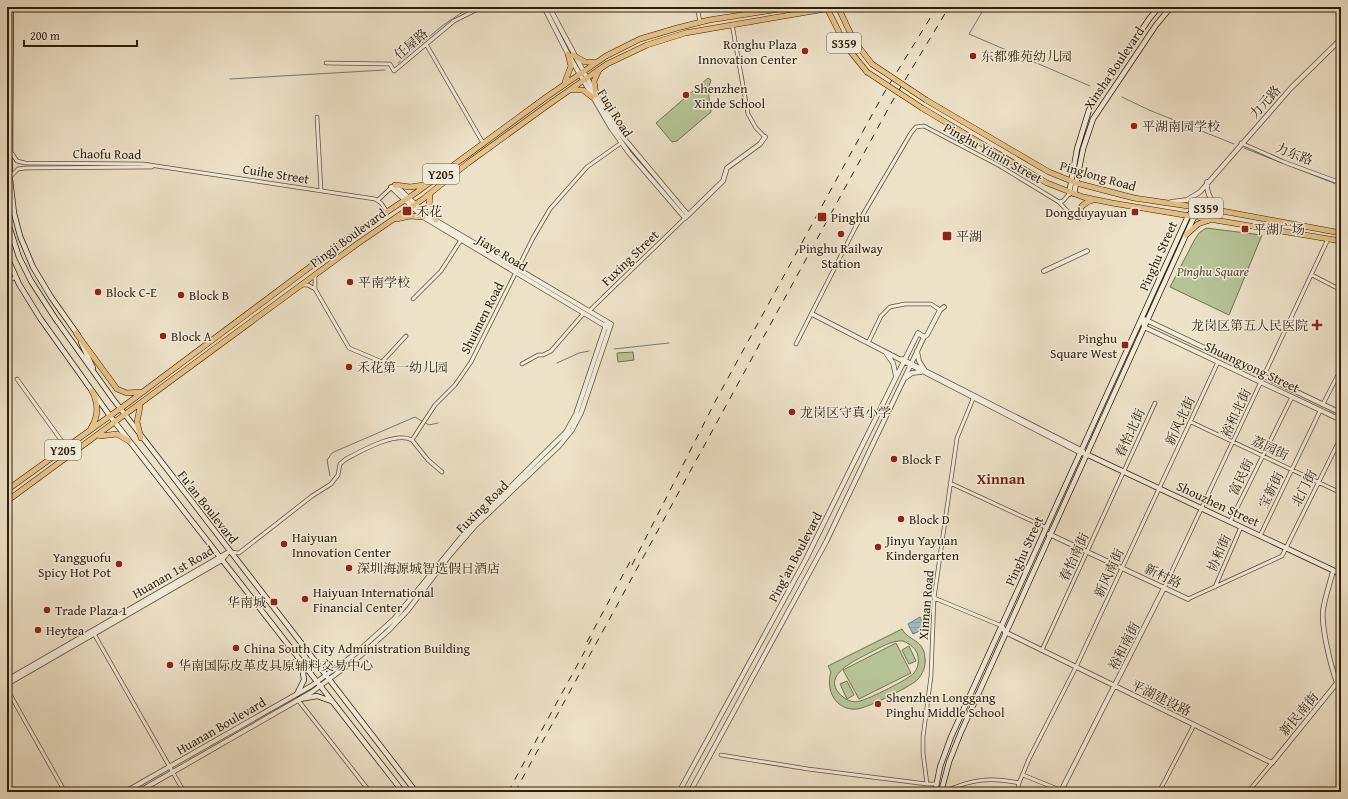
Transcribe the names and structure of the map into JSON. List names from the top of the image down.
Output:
{
  "streets": {
    "main road": [
      "S359",
      "Xinsha Boulevard",
      "Y205",
      "Pinglong Road",
      "Pingji Boulevard",
      "Pinghu Street",
      "Shouzhen Street",
      "Fu'an Boulevard"
    ],
    "street": [
      "任屋路",
      "力元路",
      "Fuqi Road",
      "Pinghu Yimin Street",
      "Chaofu Road",
      "力东路",
      "Cuihe Street",
      "Jiaye Road",
      "Fuxing Street",
      "Shuimen Road",
      "Shuangyong Street",
      "裕和北街",
      "新风北街",
      "春怡北街",
      "荔园街",
      "富民街",
      "北门街",
      "宝新街",
      "Fuxing Road",
      "协和街",
      "Ping'an Boulevard",
      "春怡南街",
      "Huanan 1st Road",
      "新风南街",
      "新村路",
      "Xinnan Road",
      "裕和南街",
      "平湖建设路",
      "新民南街",
      "Huanan Boulevard"
    ]
  },
  "crossings": [
    ["S359", "Pinglong Road"],
    ["S359", "Pinghu Street"],
    ["S359", "裕和北街"],
    ["Xinsha Boulevard", "Pinglong Road"],
    ["力元路", "力东路"],
    ["力元路", "Pinglong Road"],
    ["Fuqi Road", "Pingji Boulevard"],
    ["Fuqi Road", "Fuxing Street"],
    ["Fuqi Road", "Shuimen Road"],
    ["Pinghu Yimin Street", "Shouzhen Street"],
    ["Chaofu Road", "Cuihe Street"],
    ["Pinglong Road", "Pingji Boulevard"],
    ["Pinglong Road", "Pinghu Street"],
    ["Pingji Boulevard", "Jiaye Road"],
    ["Pingji Boulevard", "Fu'an Boulevard"],
    ["Jiaye Road", "Fuxing Street"],
    ["Jiaye Road", "Shuimen Road"],
    ["Jiaye Road", "Fuxing Road"],
    ["Pinghu Street", "Shuangyong Street"],
    ["Pinghu Street", "Shouzhen Street"],
    ["Pinghu Street", "新村路"],
    ["Pinghu Street", "平湖建设路"],
    ["Shuangyong Street", "裕和北街"],
    ["Shuangyong Street", "新风北街"],
    ["Shuangyong Street", "富民街"],
    ["Shuangyong Street", "宝新街"],
    ["裕和北街", "荔园街"],
    ["裕和北街", "Shouzhen Street"],
    ["裕和北街", "裕和南街"],
    ["新风北街", "荔园街"],
    ["新风北街", "Shouzhen Street"],
    ["新风北街", "新风南街"],
    ["春怡北街", "Shouzhen Street"],
    ["春怡北街", "春怡南街"],
    ["荔园街", "富民街"],
    ["荔园街", "北门街"],
    ["荔园街", "宝新街"],
    ["富民街", "Shouzhen Street"],
    ["北门街", "Shouzhen Street"],
    ["北门街", "新村路"],
    ["宝新街", "Shouzhen Street"],
    ["Shouzhen Street", "协和街"],
    ["Shouzhen Street", "Ping'an Boulevard"],
    ["Shouzhen Street", "春怡南街"],
    ["Shouzhen Street", "新风南街"],
    ["Shouzhen Street", "新村路"],
    ["Shouzhen Street", "Xinnan Road"],
    ["Shouzhen Street", "裕和南街"],
    ["Fu'an Boulevard", "Fuxing Road"],
    ["Fu'an Boulevard", "Huanan 1st Road"],
    ["Fu'an Boulevard", "Huanan Boulevard"],
    ["Fuxing Road", "Huanan Boulevard"],
    ["协和街", "新村路"],
    ["春怡南街", "新村路"],
    ["春怡南街", "平湖建设路"],
    ["新风南街", "新村路"],
    ["新风南街", "平湖建设路"],
    ["新村路", "裕和南街"],
    ["裕和南街", "平湖建设路"],
    ["平湖建设路", "新民南街"]
  ],
  "districts": ["Xinnan"],
  "parks": ["Pinghu Square"],
  "places": {
    "other": [
      "Ronghu Plaza Innovation Center",
      "东都雅苑幼儿园",
      "Shenzhen Xinde School",
      "平湖南园学校",
      "Pinghu Railway Station",
      "平南学校",
      "Block C-E",
      "Block B",
      "Block A",
      "禾花第一幼儿园",
      "龙岗区守真小学",
      "Block F",
      "Block D",
      "Haiyuan Innovation Center",
      "Jinyu Yayuan Kindergarten",
      "Yangguofu Spicy Hot Pot",
      "深圳海源城智选假日酒店",
      "Haiyuan International Financial Center",
      "Trade Plaza 1",
      "Heytea",
      "China South City Administration Building",
      "华南国际皮革皮具原辅料交易中心",
      "Shenzhen Longgang Pinghu Middle School"
    ],
    "transit": [
      "禾花",
      "Dongduyayuan",
      "Pinghu",
      "平湖广场",
      "平湖",
      "Pinghu Square West",
      "华南城"
    ],
    "health": ["龙岗区第五人民医院"]
  },
  "scale_bar": "200 m"
}
